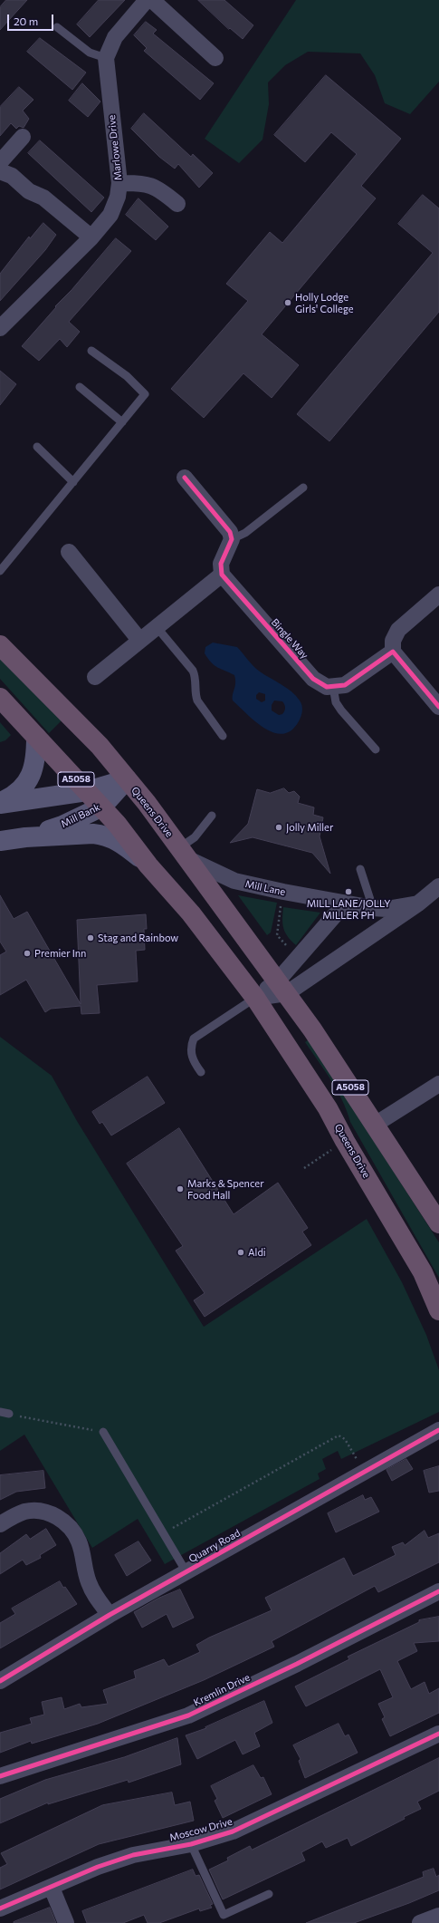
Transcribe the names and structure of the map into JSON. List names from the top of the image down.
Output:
{
  "streets": {
    "highway": ["A5058", "Queens Drive"],
    "street": [
      "Marlowe Drive",
      "Bingle Way",
      "Mill Bank",
      "Mill Lane",
      "Quarry Road",
      "Kremlin Drive",
      "Moscow Drive"
    ]
  },
  "crossings": [
    ["Queens Drive", "Mill Bank"],
    ["Queens Drive", "Mill Lane"]
  ],
  "places": [
    "Holly Lodge Girls' College",
    "Jolly Miller",
    "MILL LANE/JOLLY MILLER PH",
    "Stag and Rainbow",
    "Premier Inn",
    "Marks & Spencer Food Hall",
    "Aldi"
  ],
  "scale_bar": "20 m"
}
